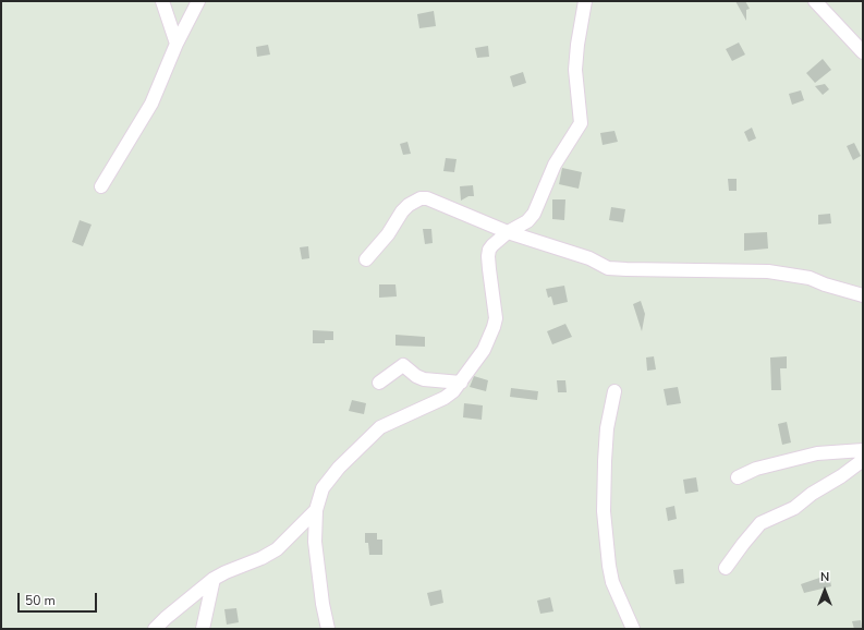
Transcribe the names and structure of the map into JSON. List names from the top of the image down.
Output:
{
  "scale_bar": "50 m",
  "north": "top"
}
